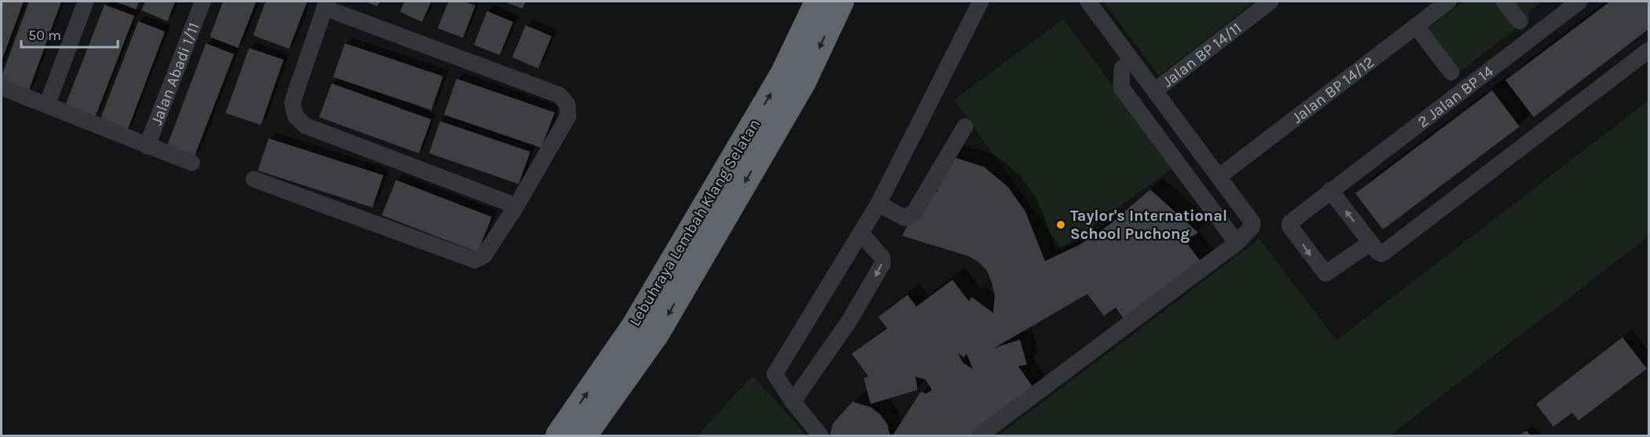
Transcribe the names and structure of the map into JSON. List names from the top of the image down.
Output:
{
  "streets": {
    "highway": ["Lebuhraya Lembah Klang Selatan"],
    "street": [
      "Jalan BP 14/11",
      "Jalan Abadi 1/11",
      "Jalan BP 14/12",
      "2 Jalan BP 14"
    ]
  },
  "places": ["Taylor's International School Puchong"],
  "scale_bar": "50 m"
}
